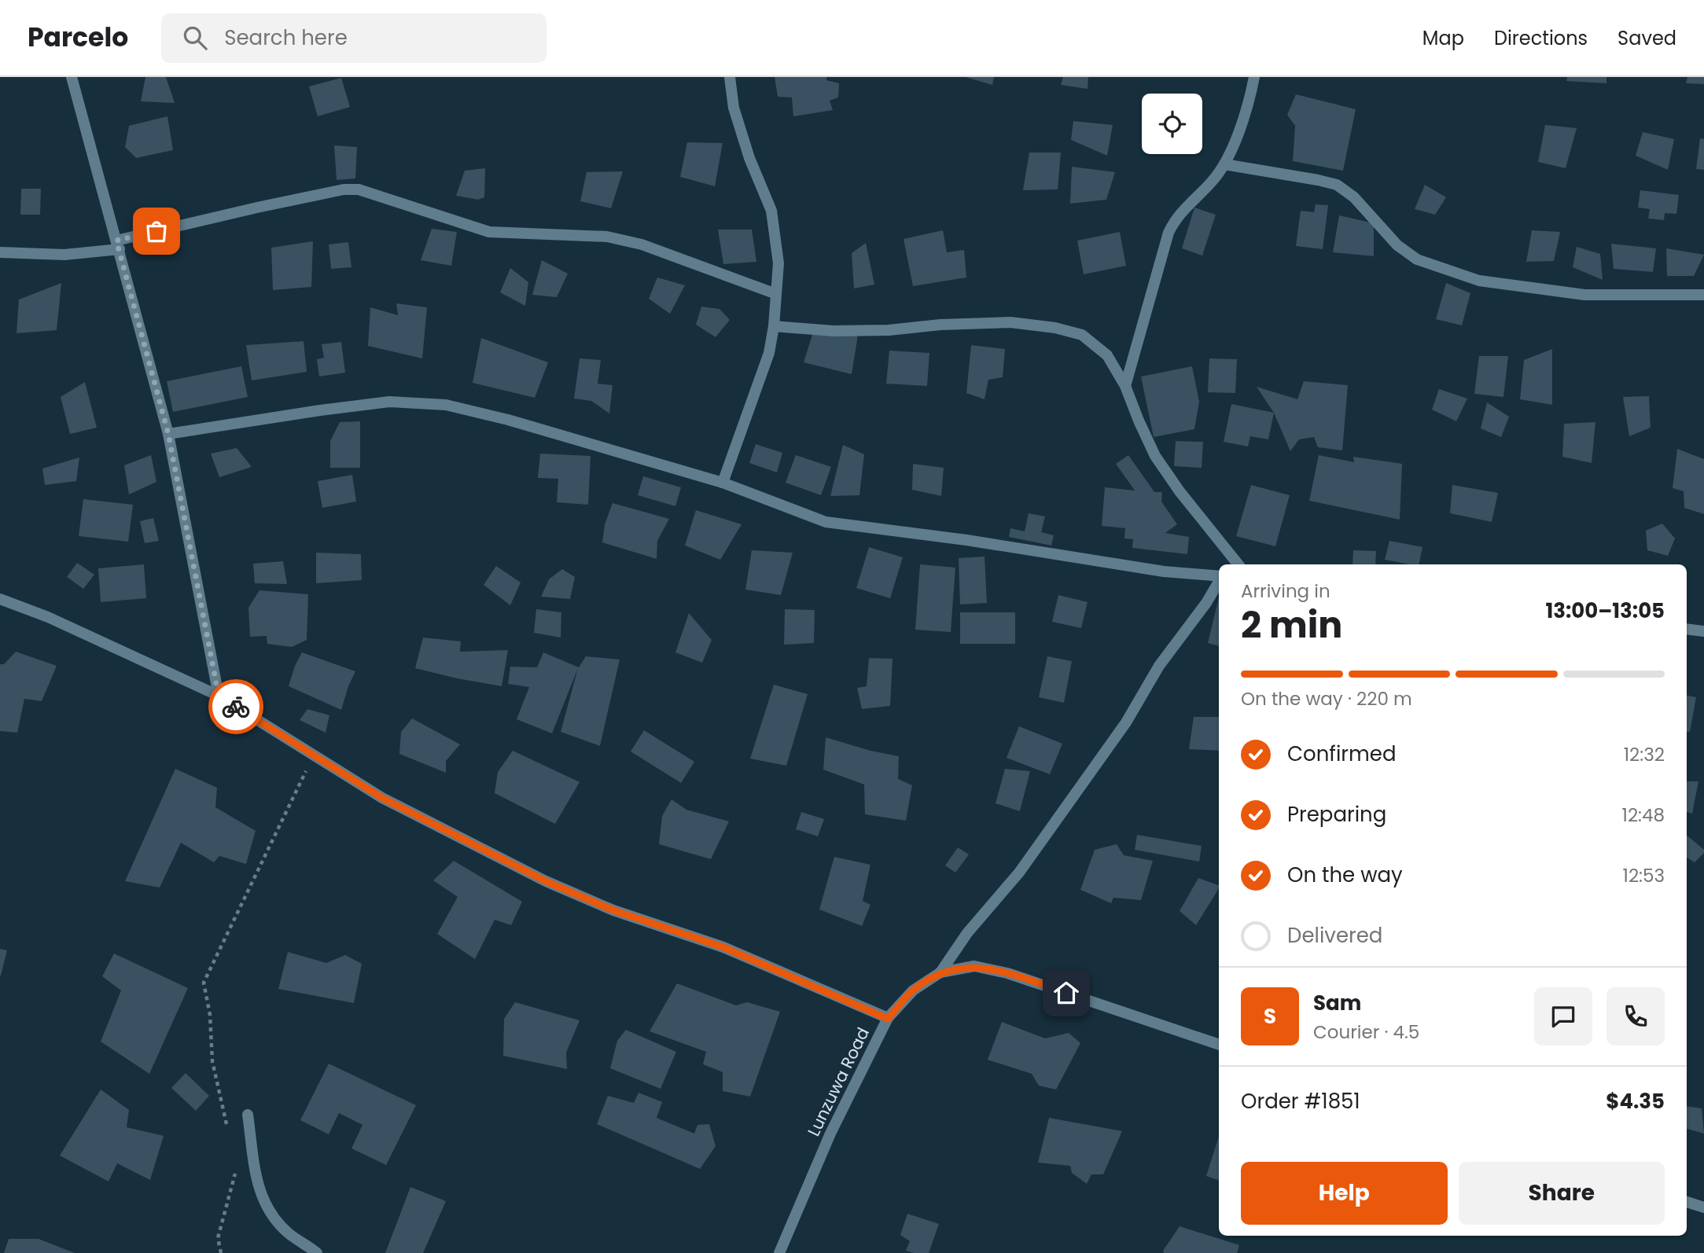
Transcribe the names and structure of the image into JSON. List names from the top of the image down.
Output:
{
  "streets": {
    "street": ["Lunzuwa Road"]
  },
  "page": {
    "header": "Parcelo",
    "search": "Search here",
    "nav": ["Map", "Directions", "Saved"],
    "heading": ["2 min", "Arriving in", "13:00–13:05"],
    "panel": [
      "Sam",
      "Courier · 4.5",
      "Order #1851",
      "$4.35"
    ],
    "bar": "On the way · 220 m",
    "list": [
      ["Confirmed", "12:32"],
      ["Preparing", "12:48"],
      ["On the way", "12:53"],
      "Delivered"
    ],
    "round": "S",
    "buttons": ["Help", "Share"]
  }
}
